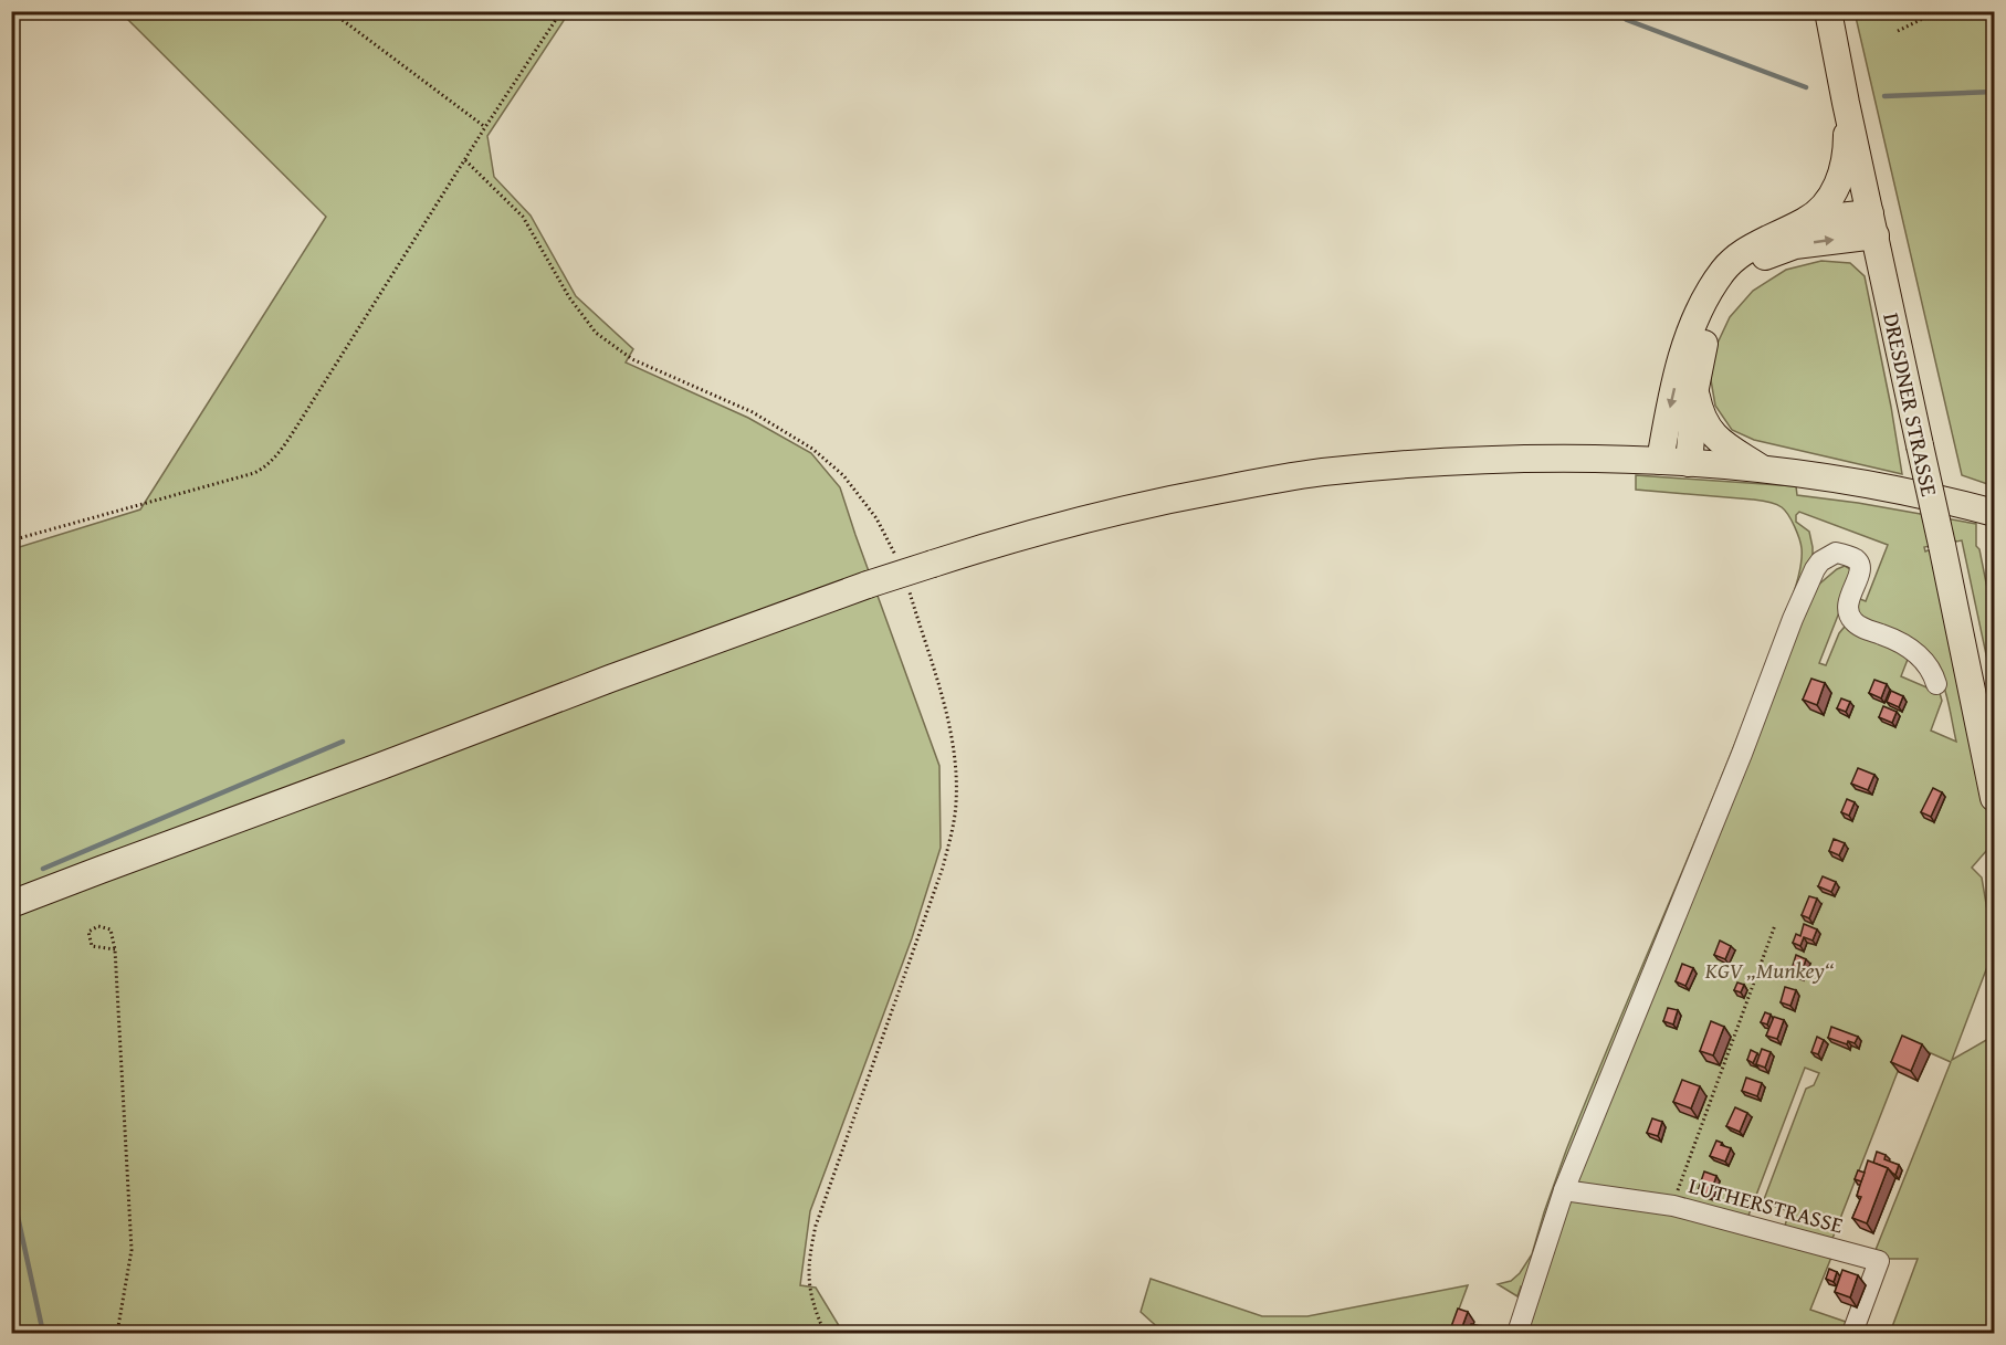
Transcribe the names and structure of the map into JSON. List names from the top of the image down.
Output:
{
  "streets": {
    "main road": ["DRESDNER STRASSE"],
    "street": ["LUTHERSTRASSE"]
  },
  "parks": ["KGV „Munkey“"]
}
